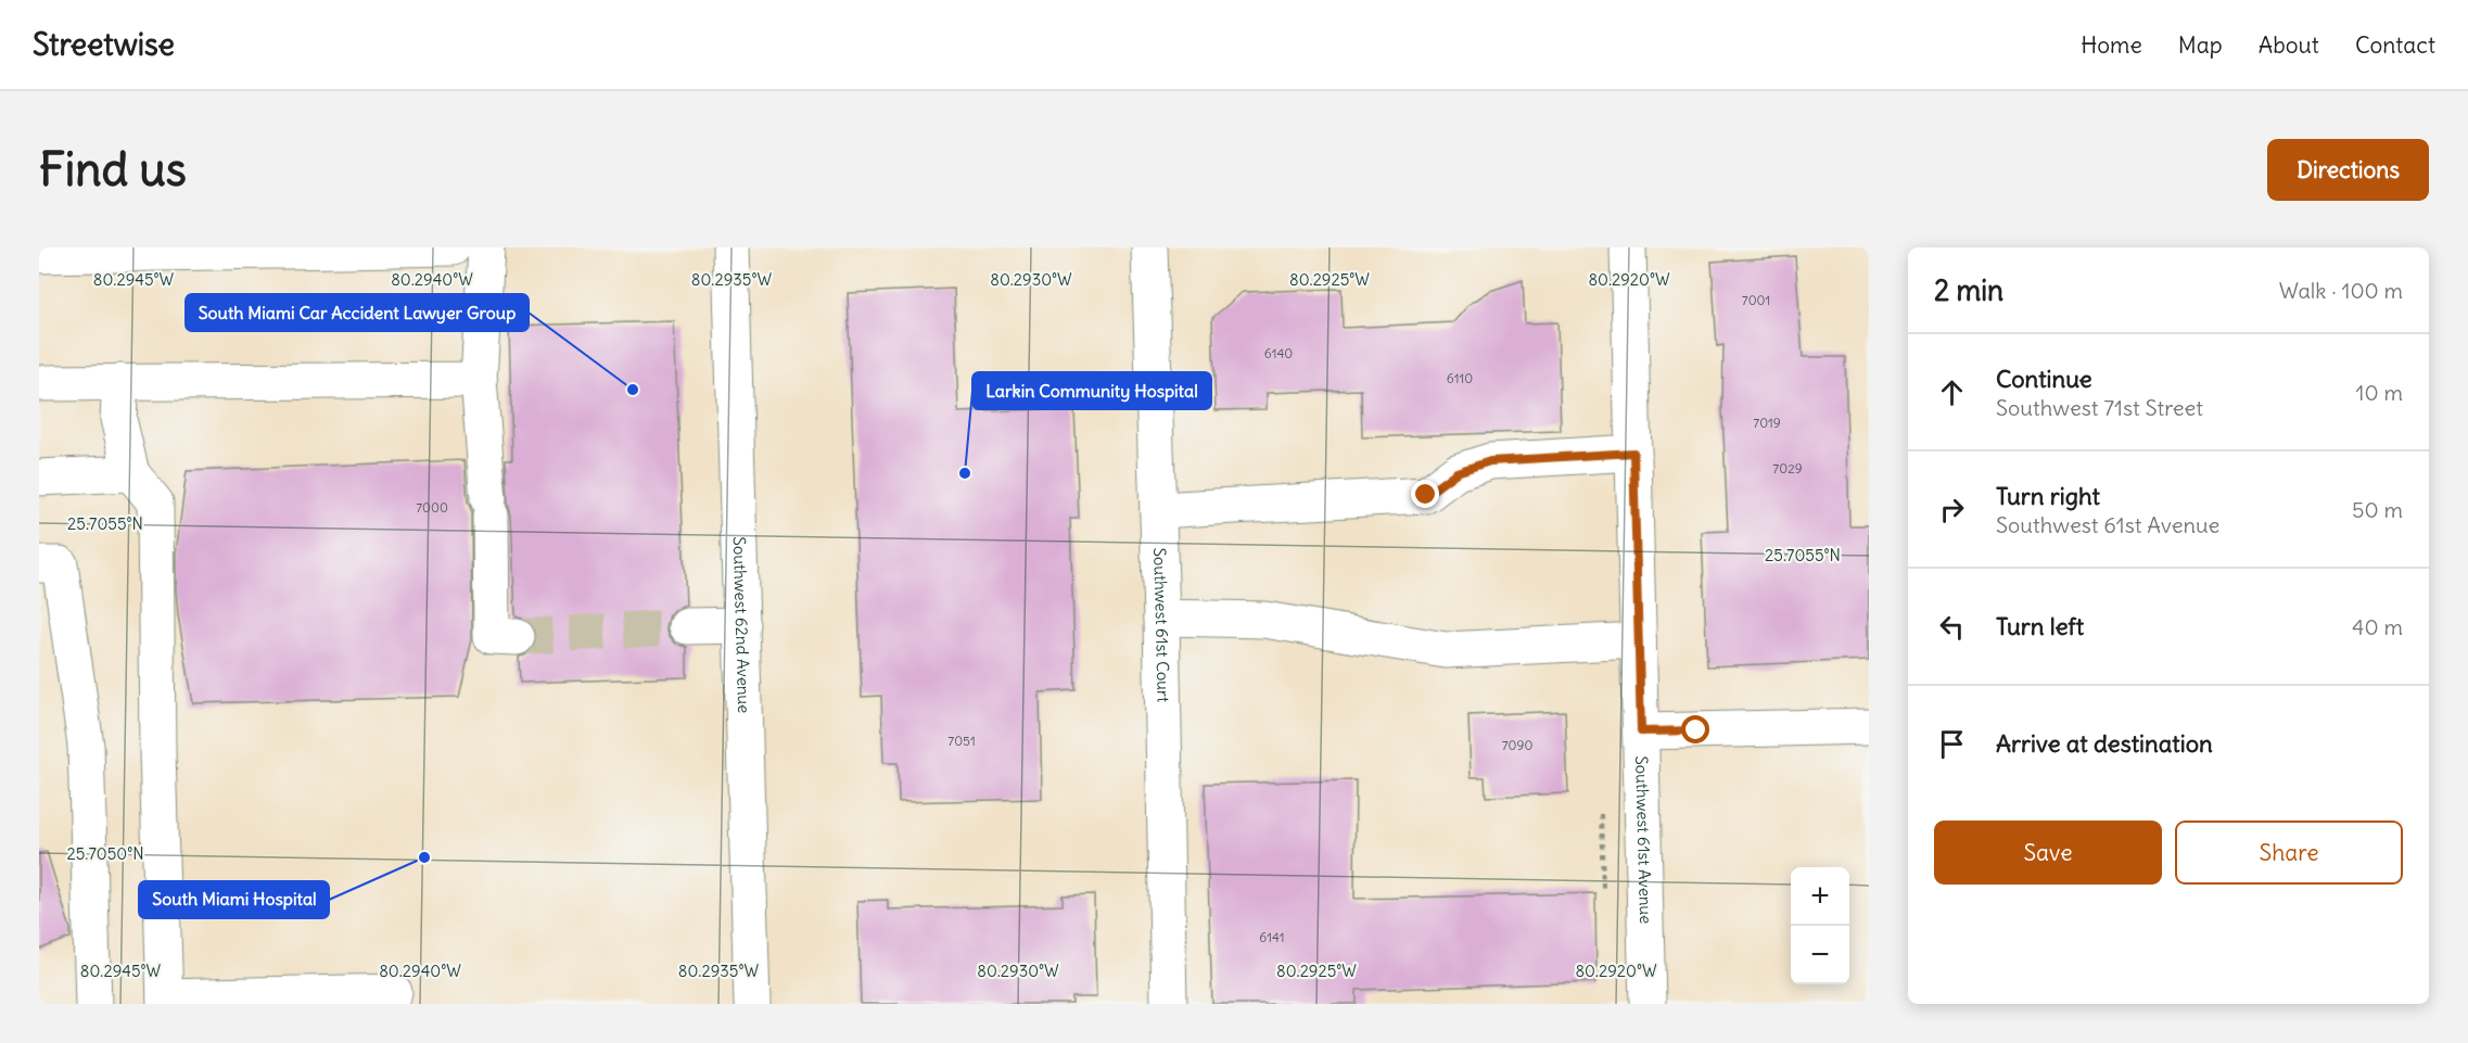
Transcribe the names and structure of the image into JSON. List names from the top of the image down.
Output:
{
  "streets": {
    "street": ["Southwest 62nd Avenue", "Southwest 61st Court", "Southwest 61st Avenue"]
  },
  "places": ["South Miami Car Accident Lawyer Group", "Larkin Community Hospital", "South Miami Hospital"],
  "house_numbers": [
    "7001",
    "6140",
    "6110",
    "7019",
    "7029",
    "7000",
    "7051",
    "7090",
    "6141"
  ],
  "page": {
    "header": "Streetwise",
    "nav": [
      "Home",
      "Map",
      "About",
      "Contact"
    ],
    "buttons": [
      "Directions",
      ["Save", "Share"]
    ],
    "title": "Find us",
    "heading": ["2 min", "Walk · 100 m"],
    "list": [
      ["Continue", "Southwest 71st Street", "10 m"],
      ["Turn right", "Southwest 61st Avenue", "50 m"],
      ["Turn left", "40 m"],
      "Arrive at destination"
    ],
    "map_buttons": ["+", "−"]
  },
  "coordinates": [
    "80.2945°W",
    "80.2940°W",
    "80.2935°W",
    "80.2930°W",
    "80.2925°W",
    "80.2920°W",
    "25.7055°N",
    "25.7050°N"
  ]
}
